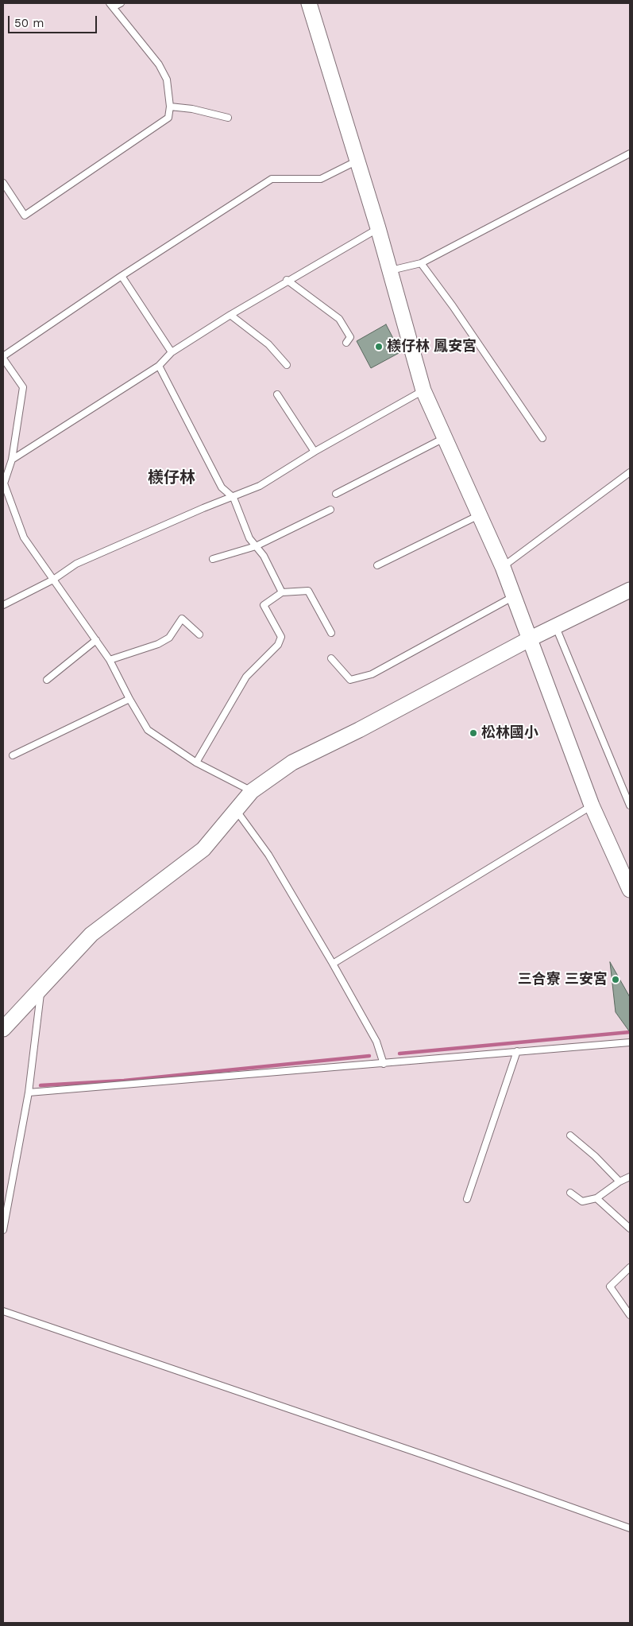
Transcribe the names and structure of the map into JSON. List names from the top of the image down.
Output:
{
  "districts": ["檨仔林"],
  "places": ["檨仔林 鳳安宮", "松林國小", "三合寮 三安宮"],
  "scale_bar": "50 m"
}
